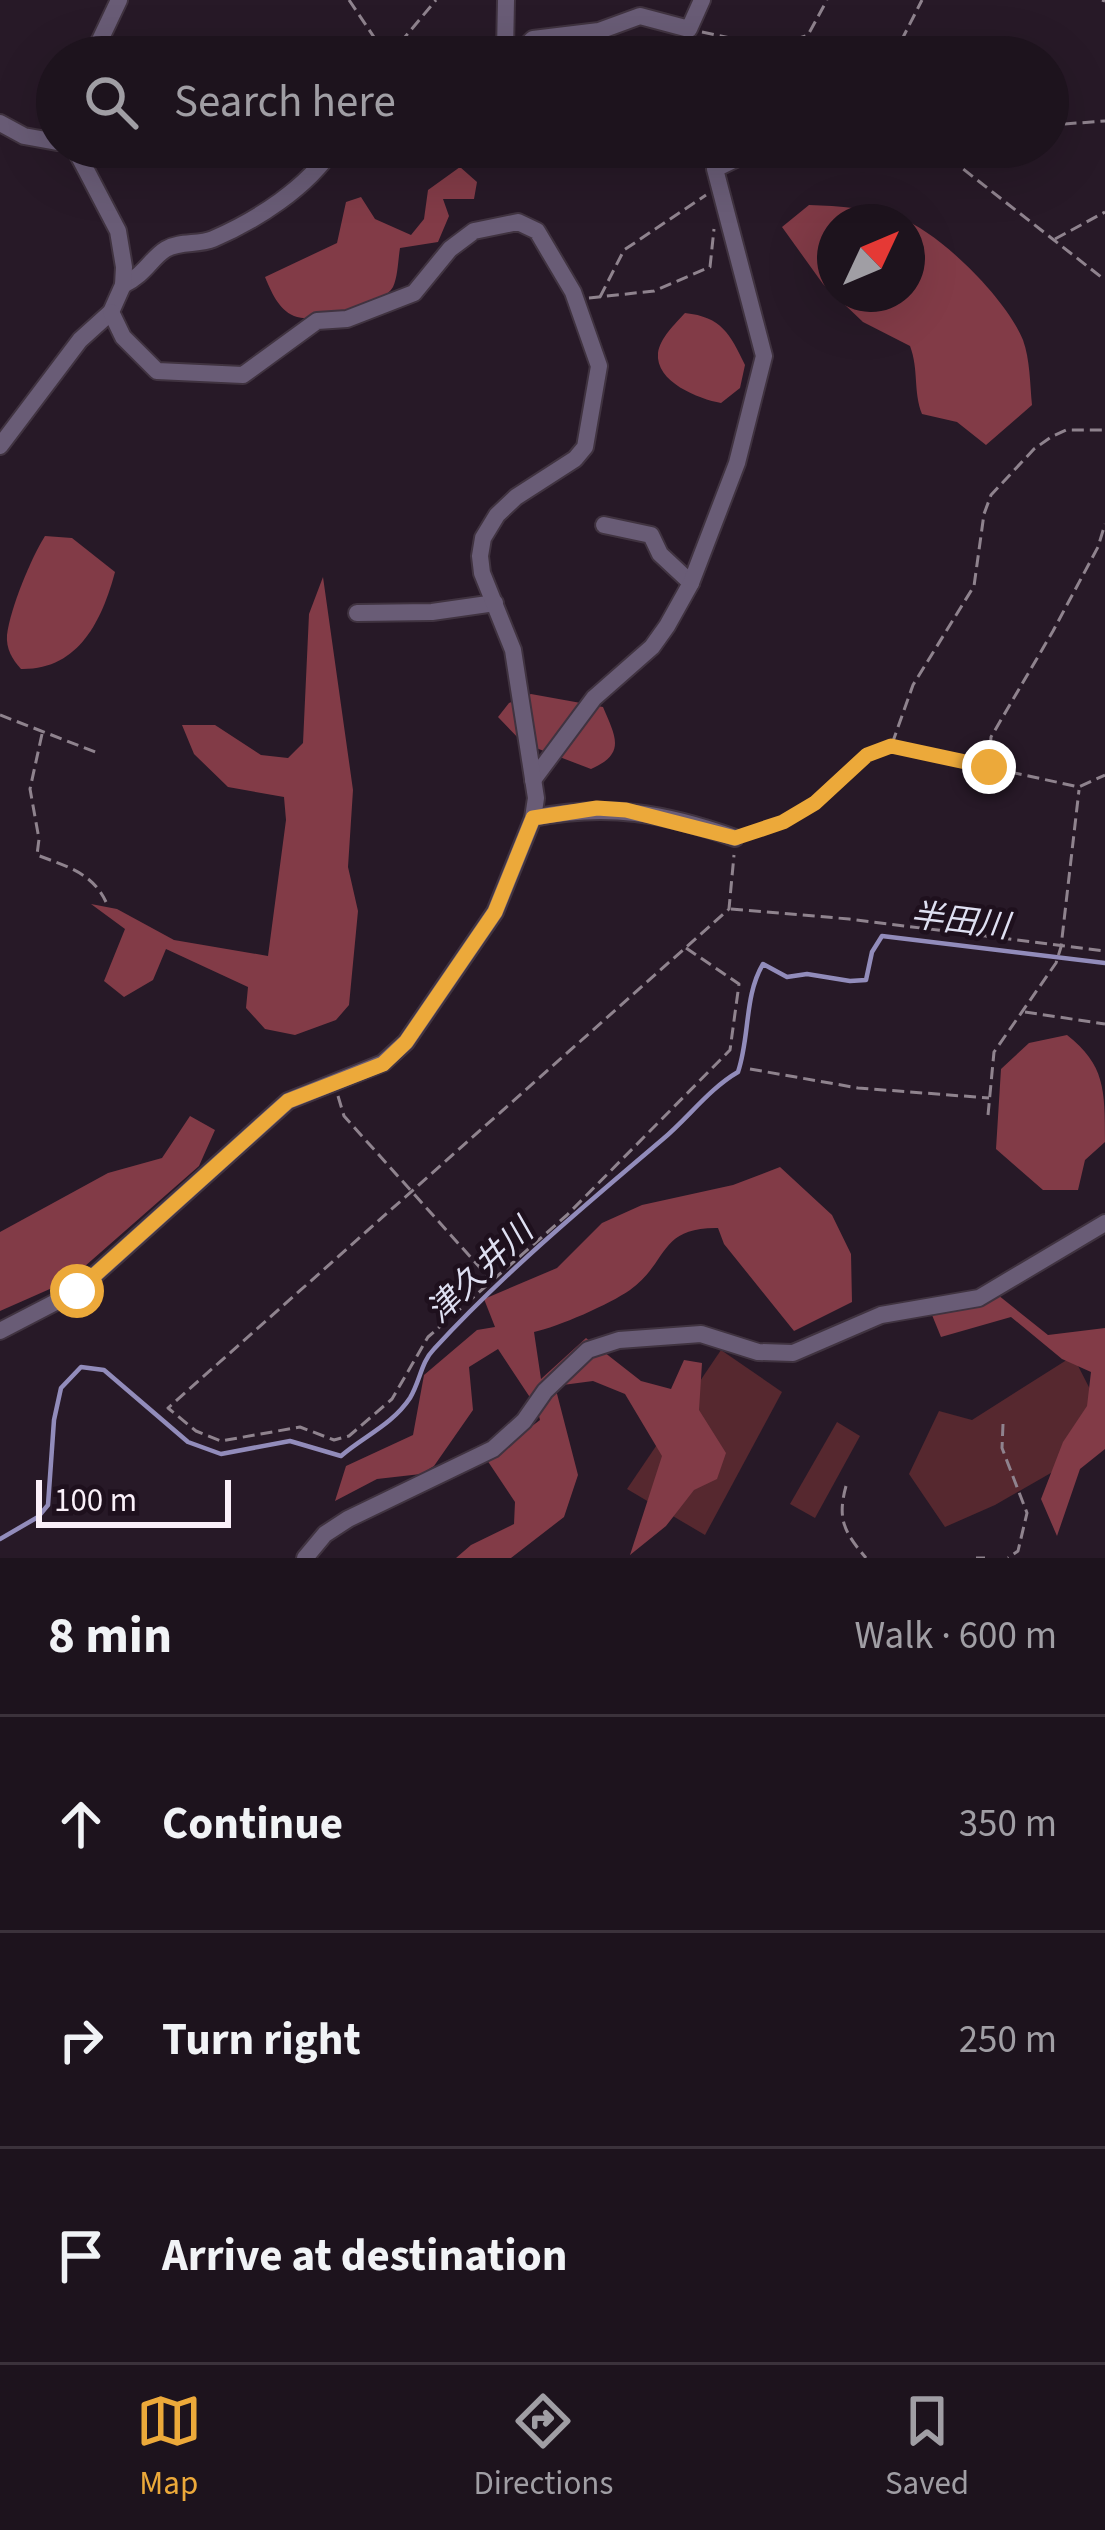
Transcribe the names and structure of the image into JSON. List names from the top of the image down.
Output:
{
  "water": ["半田川", "津久井川"],
  "scale_bar": "100 m",
  "north": "top right",
  "page": {
    "search": "Search here",
    "scale": "100 m",
    "heading": ["8 min", "Walk · 600 m"],
    "list": [
      ["Continue", "350 m"],
      ["Turn right", "250 m"],
      "Arrive at destination"
    ],
    "nav": ["Map", "Directions", "Saved"]
  }
}
